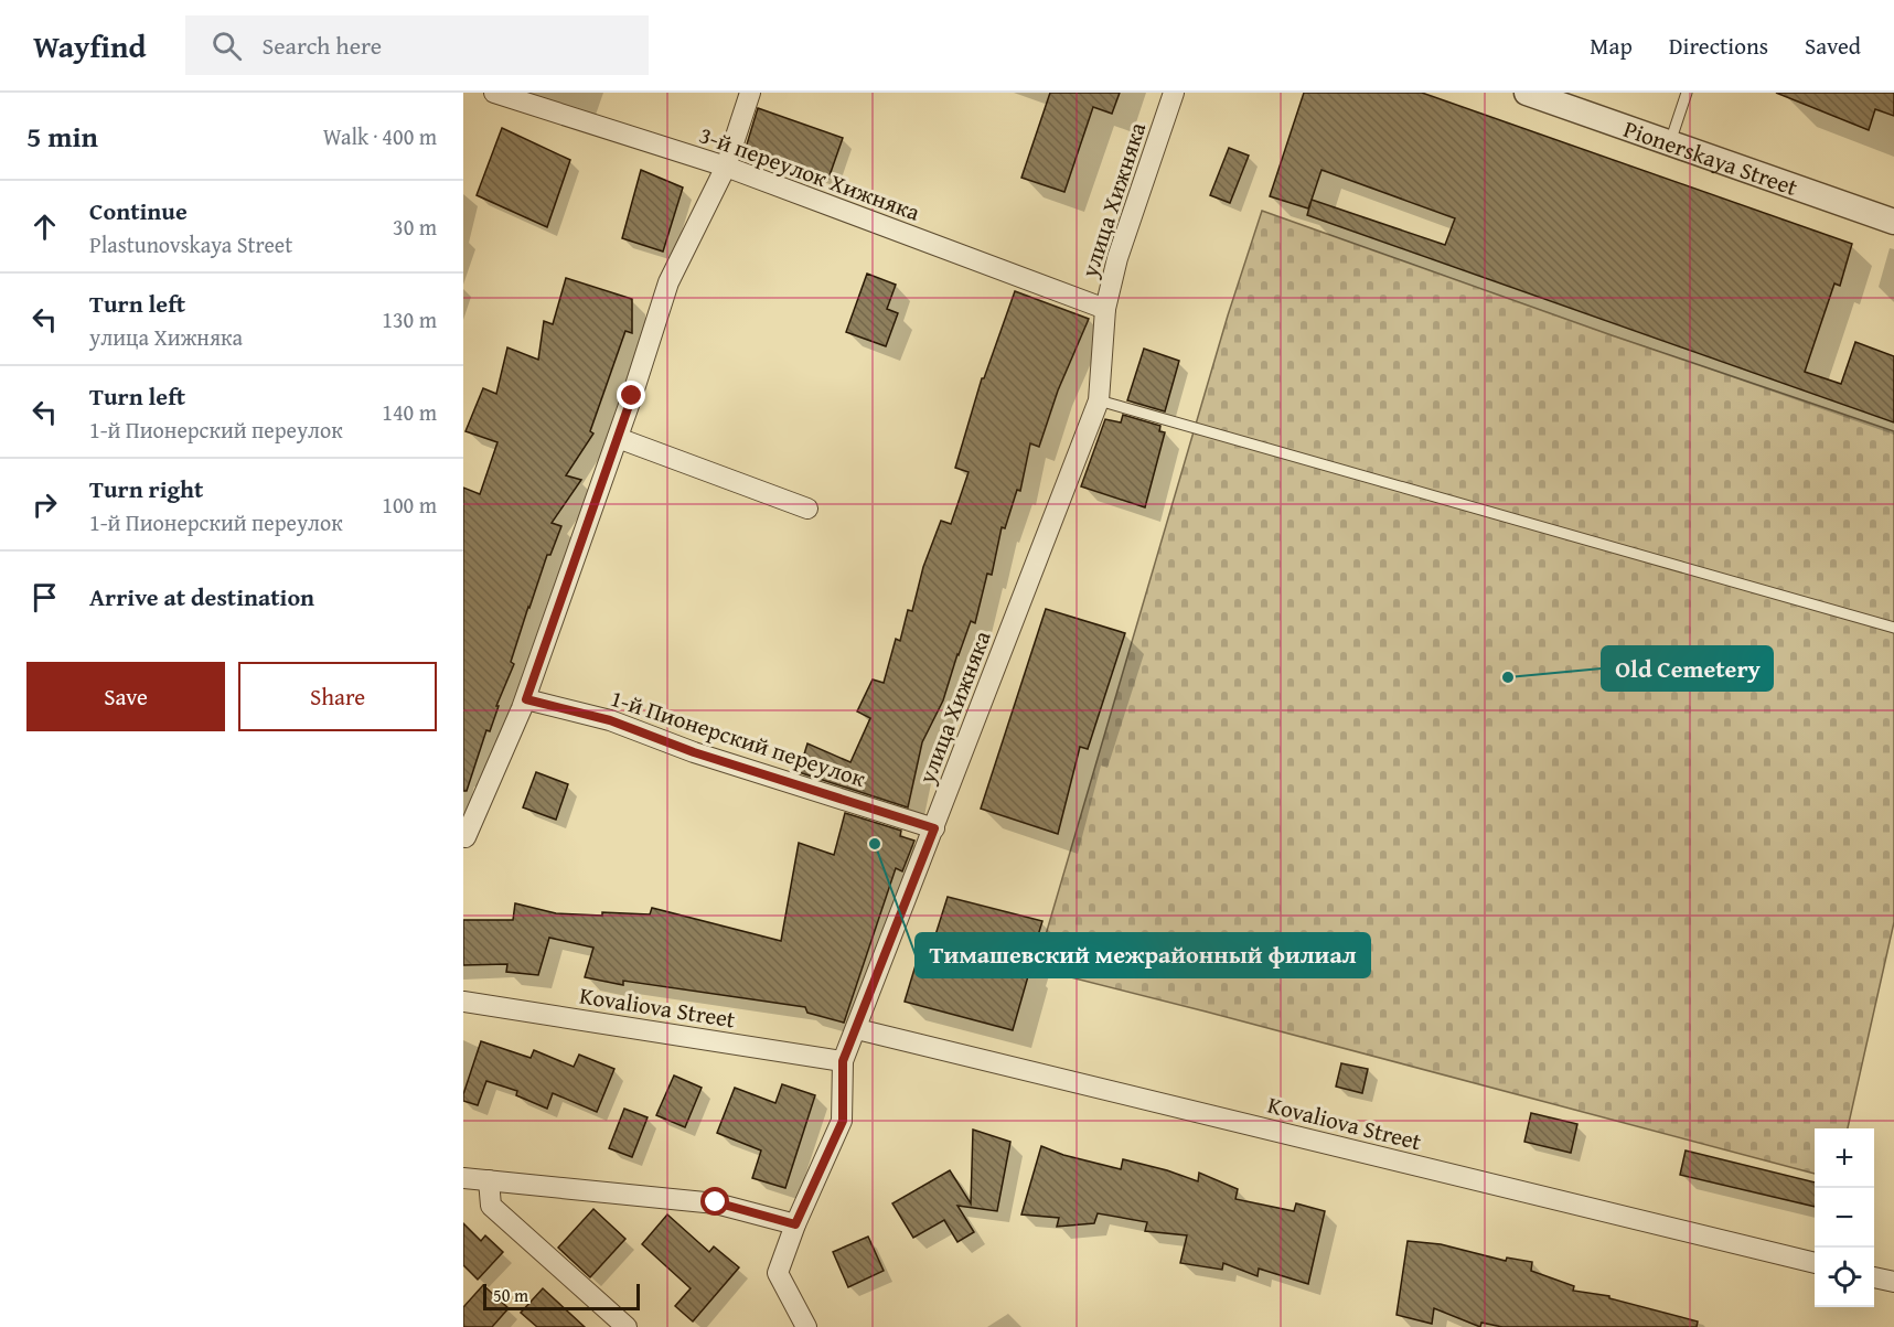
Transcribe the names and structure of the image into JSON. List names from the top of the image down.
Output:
{
  "streets": {
    "street": [
      "Pionerskaya Street",
      "3-й переулок Хижняка",
      "улица Хижняка",
      "1-й Пионерский переулок",
      "Kovaliova Street"
    ]
  },
  "crossings": [
    ["3-й переулок Хижняка", "улица Хижняка"],
    ["улица Хижняка", "1-й Пионерский переулок"],
    ["улица Хижняка", "Kovaliova Street"]
  ],
  "places": ["Old Cemetery", "Тимашевский межрайонный филиал"],
  "scale_bar": "50 m",
  "page": {
    "header": "Wayfind",
    "search": "Search here",
    "nav": ["Map", "Directions", "Saved"],
    "heading": ["5 min", "Walk · 400 m"],
    "list": [
      ["Continue", "Plastunovskaya Street", "30 m"],
      ["Turn left", "улица Хижняка", "130 m"],
      ["Turn left", "1-й Пионерский переулок", "140 m"],
      ["Turn right", "1-й Пионерский переулок", "100 m"],
      "Arrive at destination"
    ],
    "buttons": ["Save", "Share"],
    "map_buttons": ["+", "−"],
    "scale": "50 m"
  }
}
